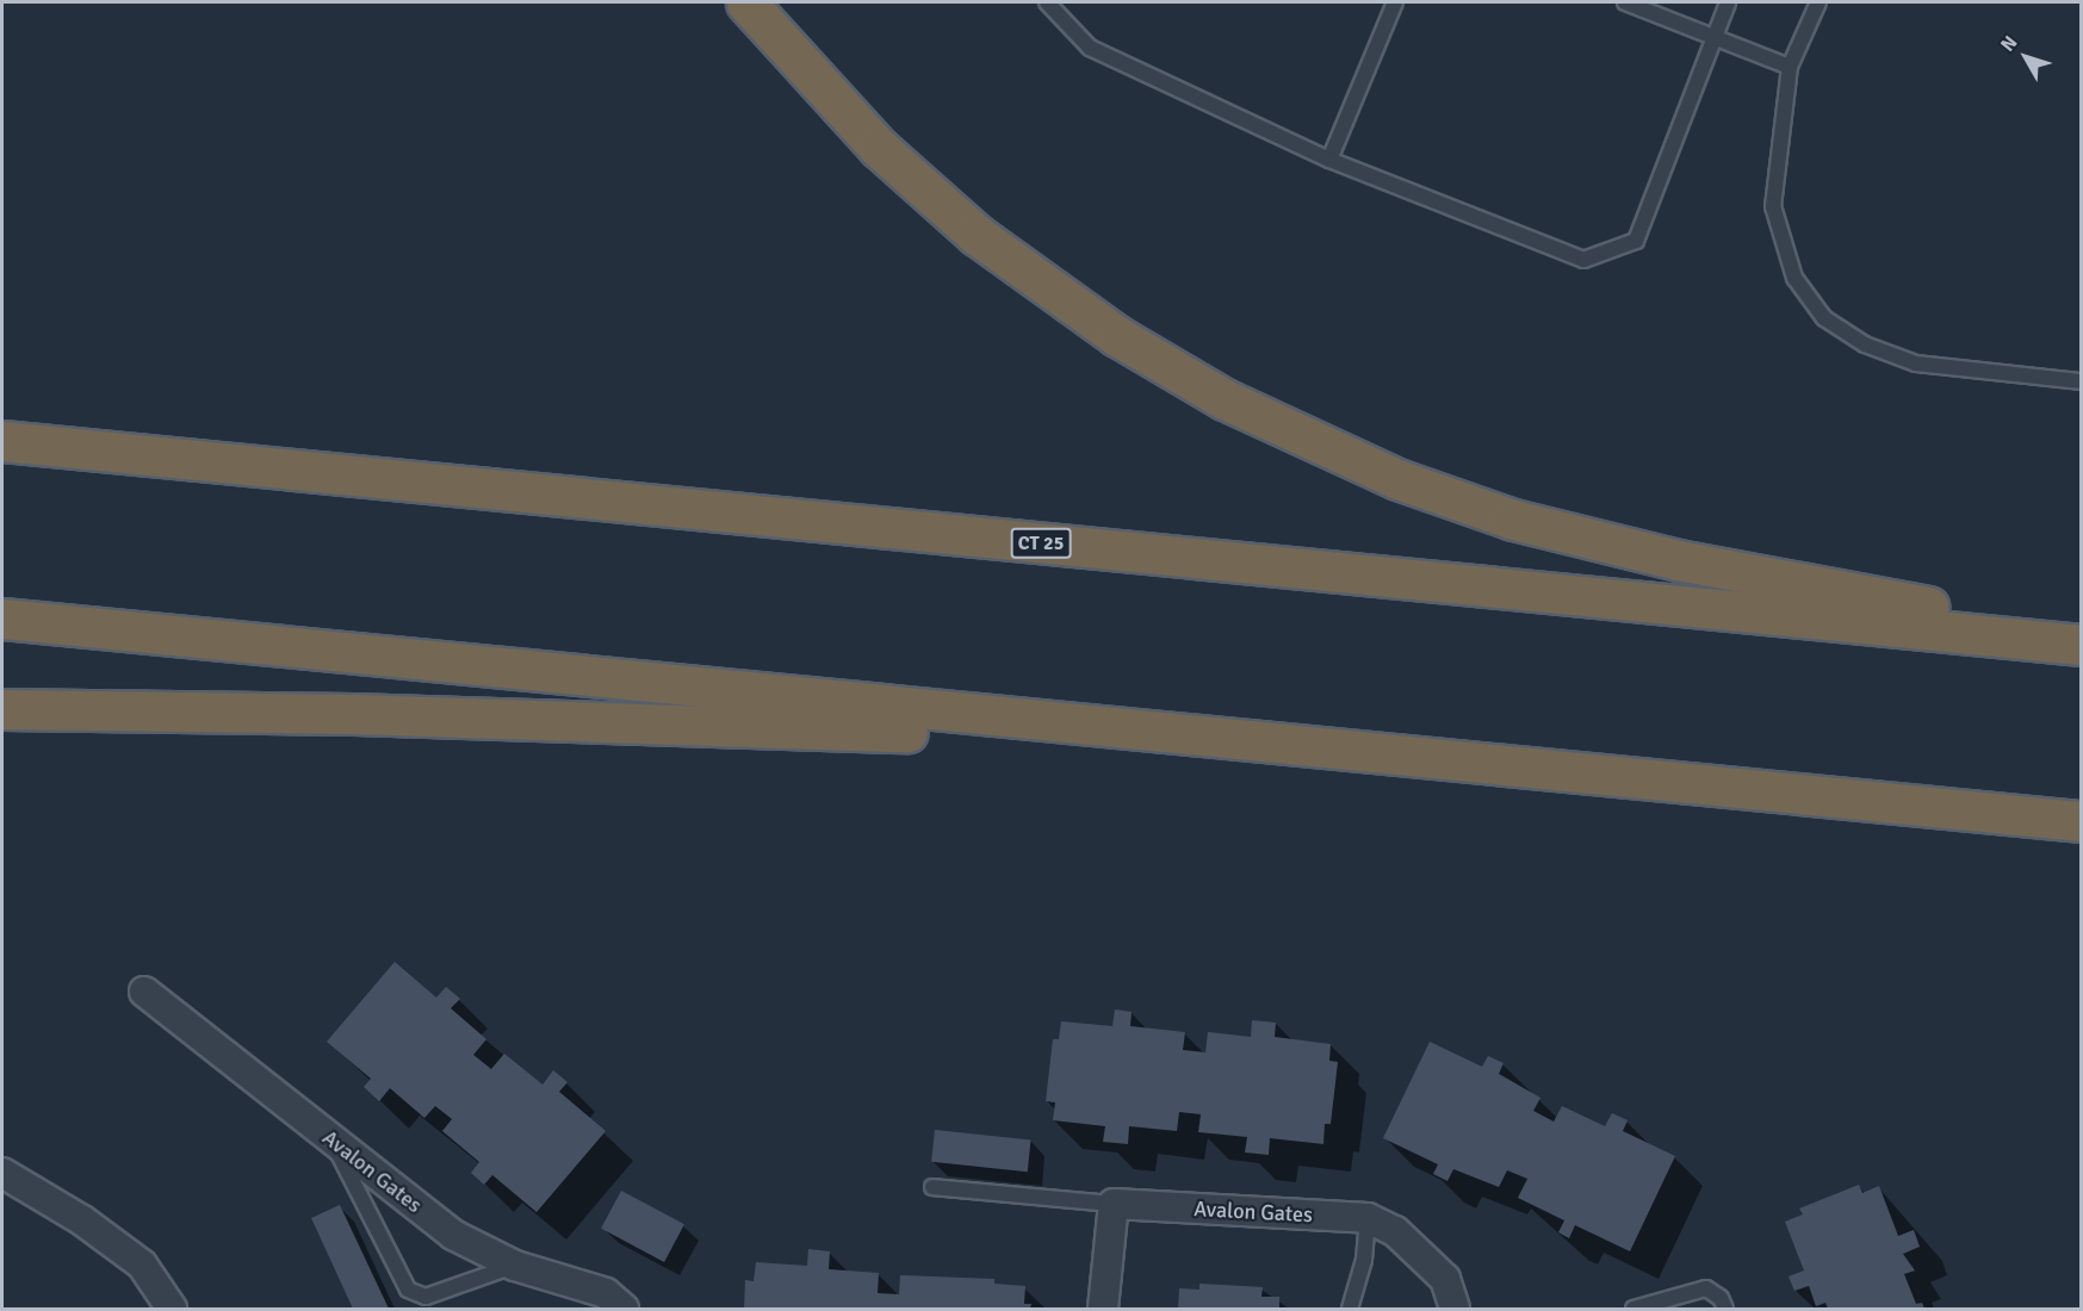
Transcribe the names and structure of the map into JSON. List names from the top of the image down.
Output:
{
  "streets": {
    "highway": ["CT 25"],
    "street": ["Avalon Gates"]
  },
  "north": "top left"
}
